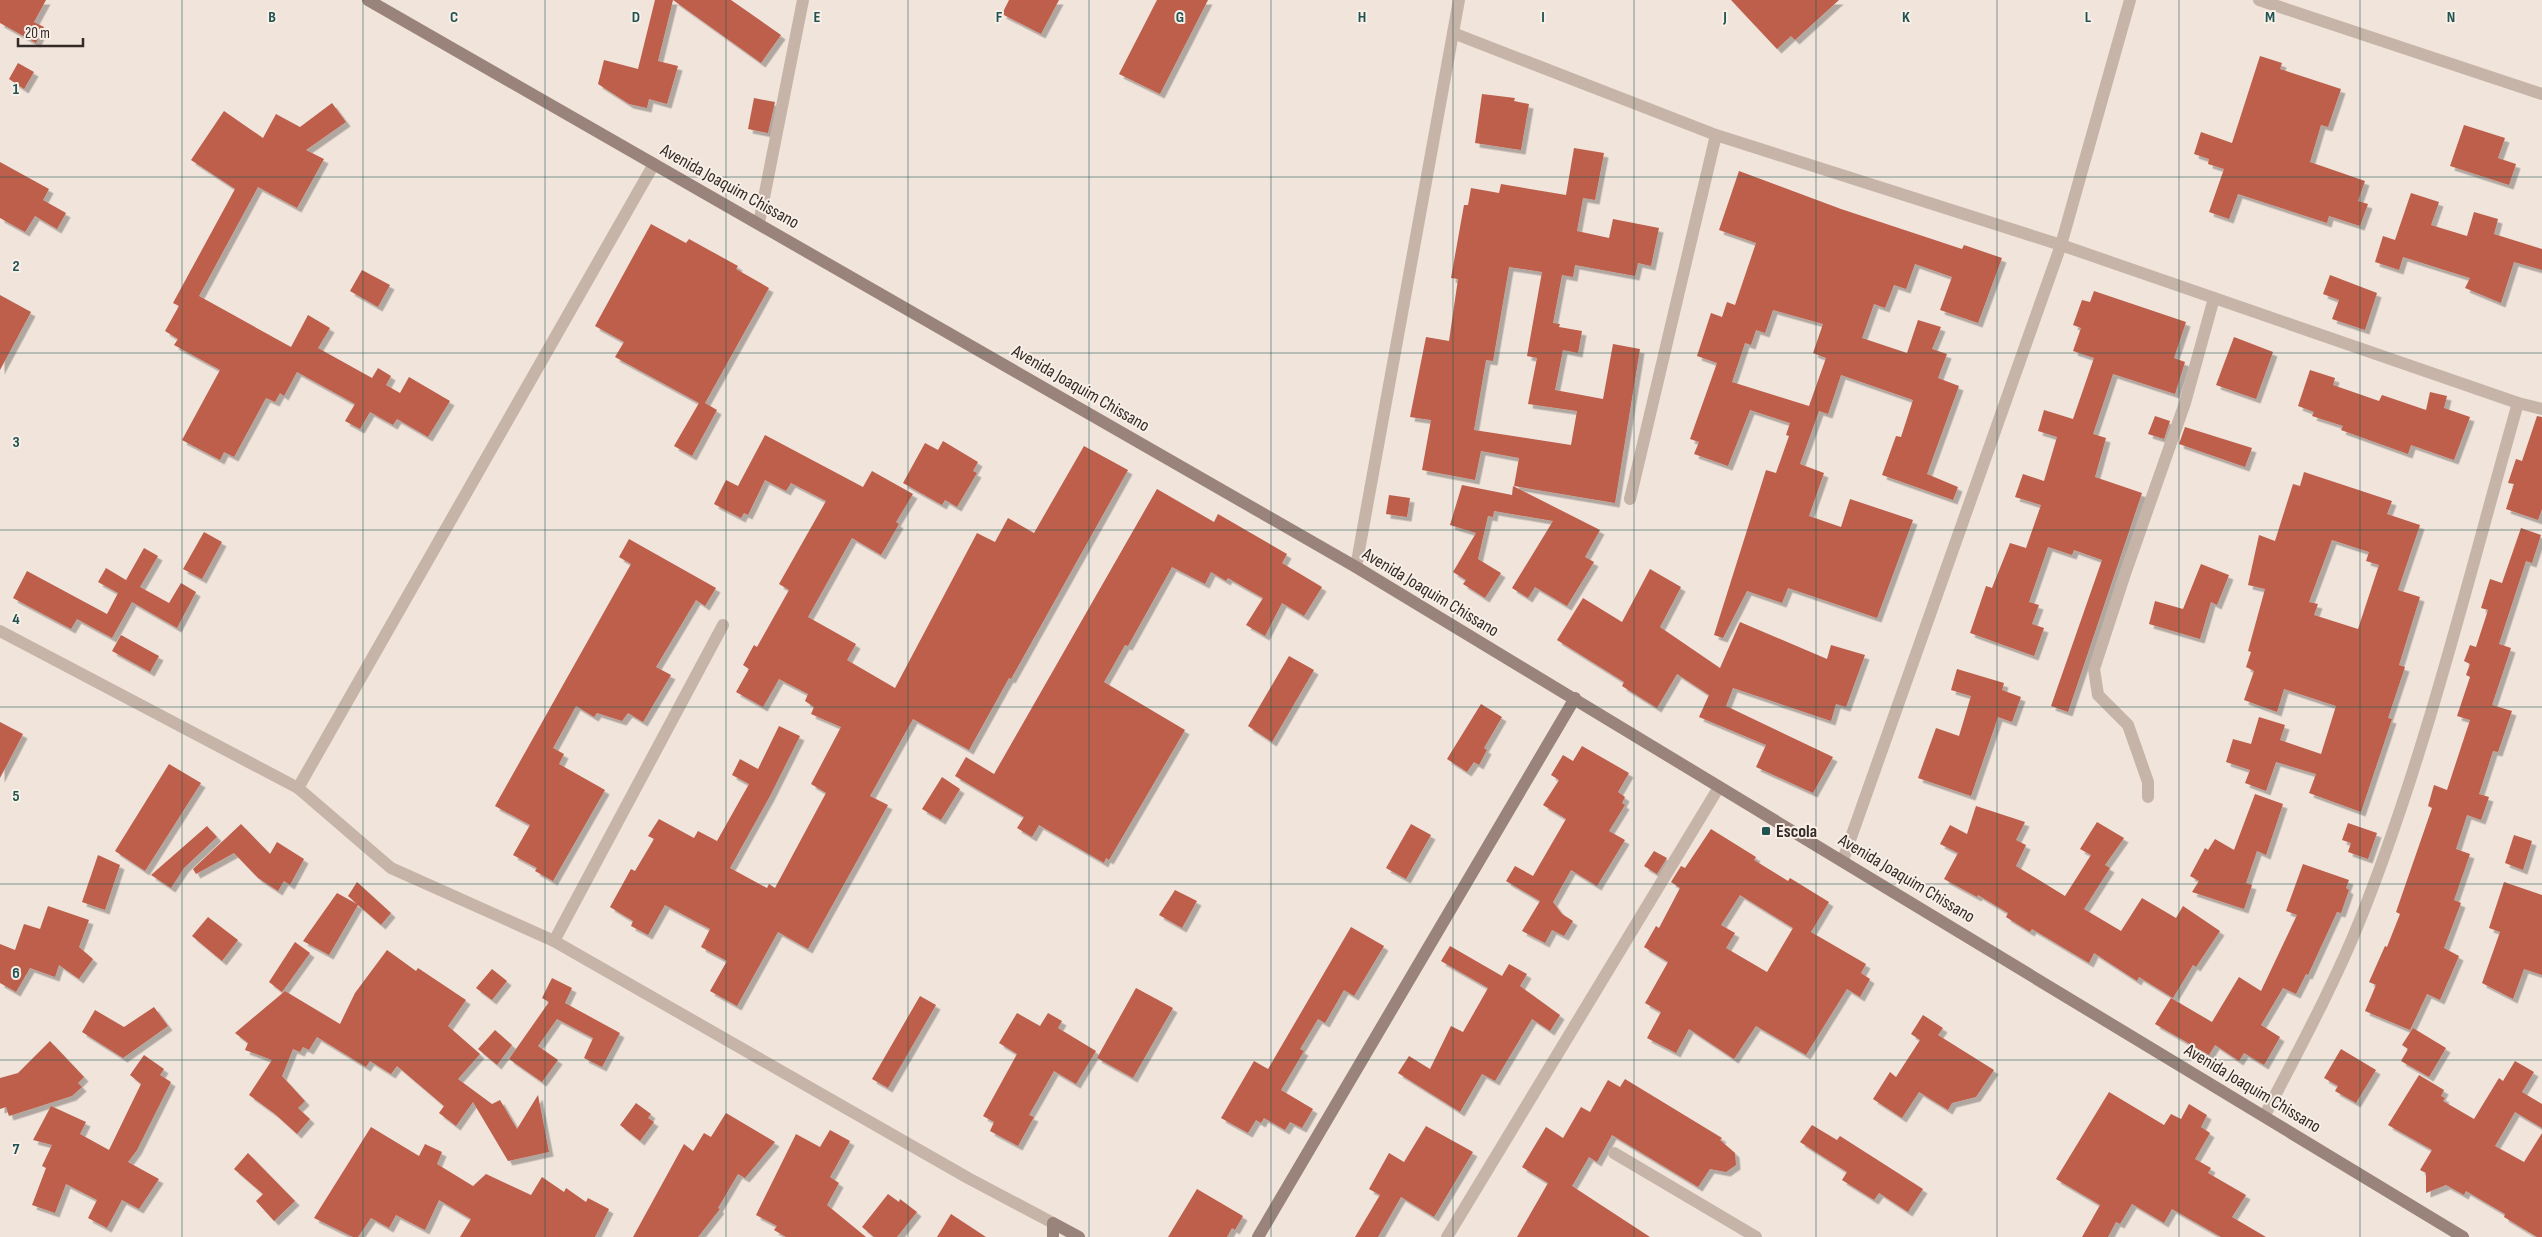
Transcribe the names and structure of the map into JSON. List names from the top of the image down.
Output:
{
  "streets": {
    "street": ["Avenida Joaquim Chissano"]
  },
  "places": {
    "transit": ["Escola"]
  },
  "scale_bar": "20 m",
  "grid": {
    "columns": [
      "B",
      "C",
      "D",
      "E",
      "F",
      "G",
      "H",
      "I",
      "J",
      "K",
      "L",
      "M",
      "N"
    ],
    "rows": [
      "1",
      "2",
      "3",
      "4",
      "5",
      "6",
      "7"
    ]
  }
}
